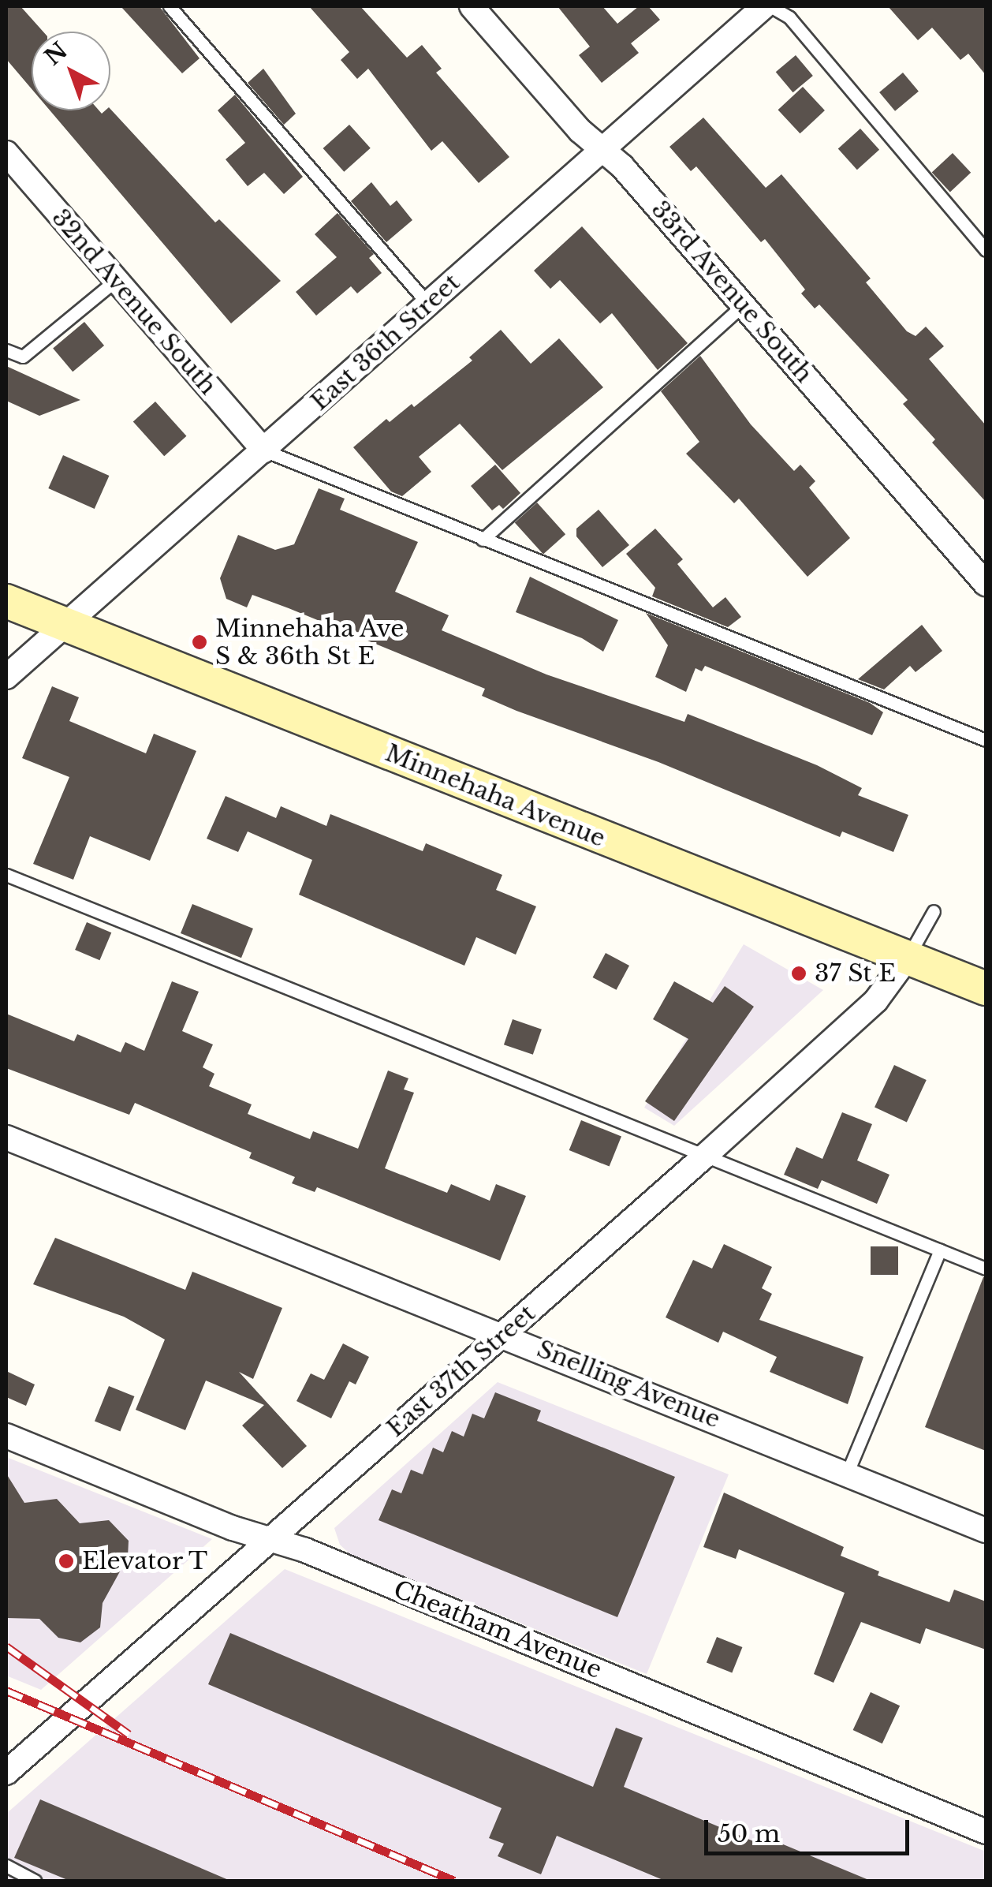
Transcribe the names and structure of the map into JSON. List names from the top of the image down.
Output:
{
  "streets": {
    "main road": ["Minnehaha Avenue"],
    "street": [
      "33rd Avenue South",
      "32nd Avenue South",
      "East 36th Street",
      "East 37th Street",
      "Snelling Avenue",
      "Cheatham Avenue"
    ]
  },
  "crossings": [
    ["33rd Avenue South", "East 36th Street"],
    ["32nd Avenue South", "East 36th Street"],
    ["East 36th Street", "Minnehaha Avenue"],
    ["Minnehaha Avenue", "East 37th Street"],
    ["East 37th Street", "Snelling Avenue"],
    ["East 37th Street", "Cheatham Avenue"]
  ],
  "places": ["Minnehaha Ave S & 36th St E", "37 St E", "Elevator T"],
  "scale_bar": "50 m",
  "north": "top left"
}
